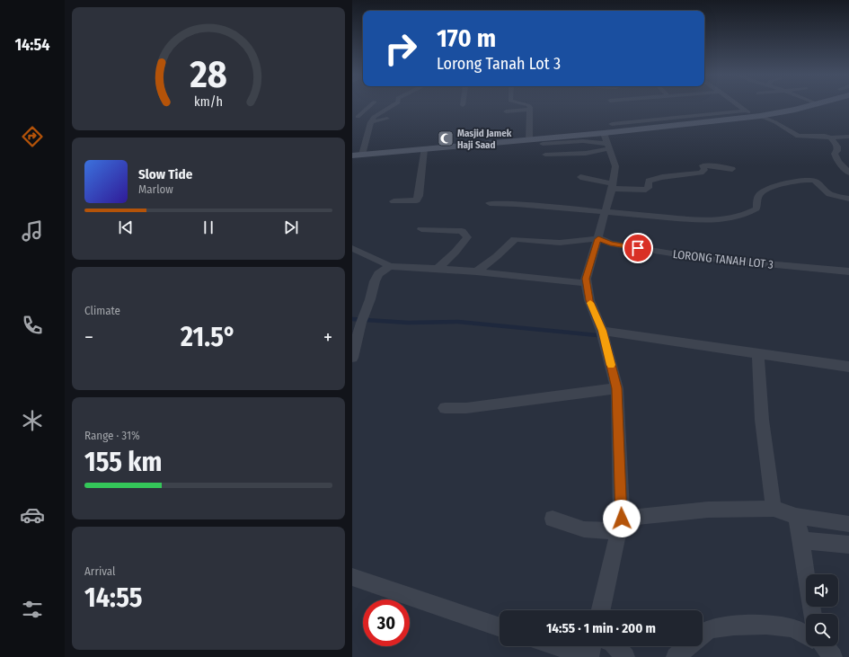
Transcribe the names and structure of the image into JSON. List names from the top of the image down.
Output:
{
  "streets": {
    "street": ["LORONG TANAH LOT 3"]
  },
  "places": {
    "mosque": ["Masjid Jamek Haji Saad"]
  },
  "page": {
    "tabs": "14:54",
    "turn": ["170 m", "Lorong Tanah Lot 3"],
    "song": ["Slow Tide", "Marlow"],
    "tile": [
      "Climate",
      ["Range · 31%", "155 km"],
      ["Arrival", "14:55"]
    ],
    "heat": ["−", "21.5°", "+"],
    "limit": "30",
    "trip": "14:55 · 1 min · 200 m",
    "gauge": ["28", "km/h"]
  }
}
